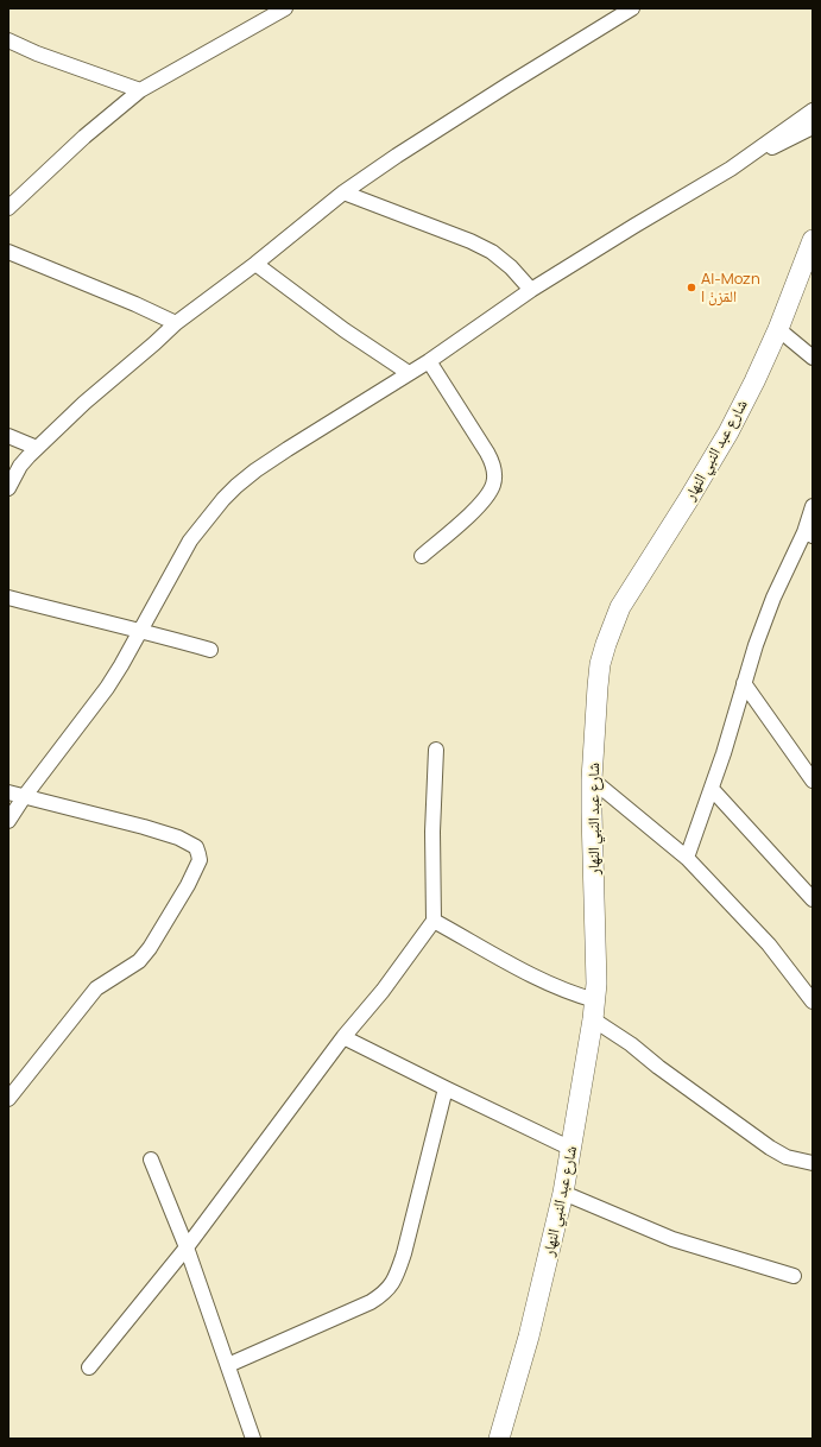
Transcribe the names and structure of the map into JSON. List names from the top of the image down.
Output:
{
  "streets": {
    "street": ["شارع عبد النبي النهار"]
  },
  "places": ["Al-Mozn | المٓزنْ"]
}
